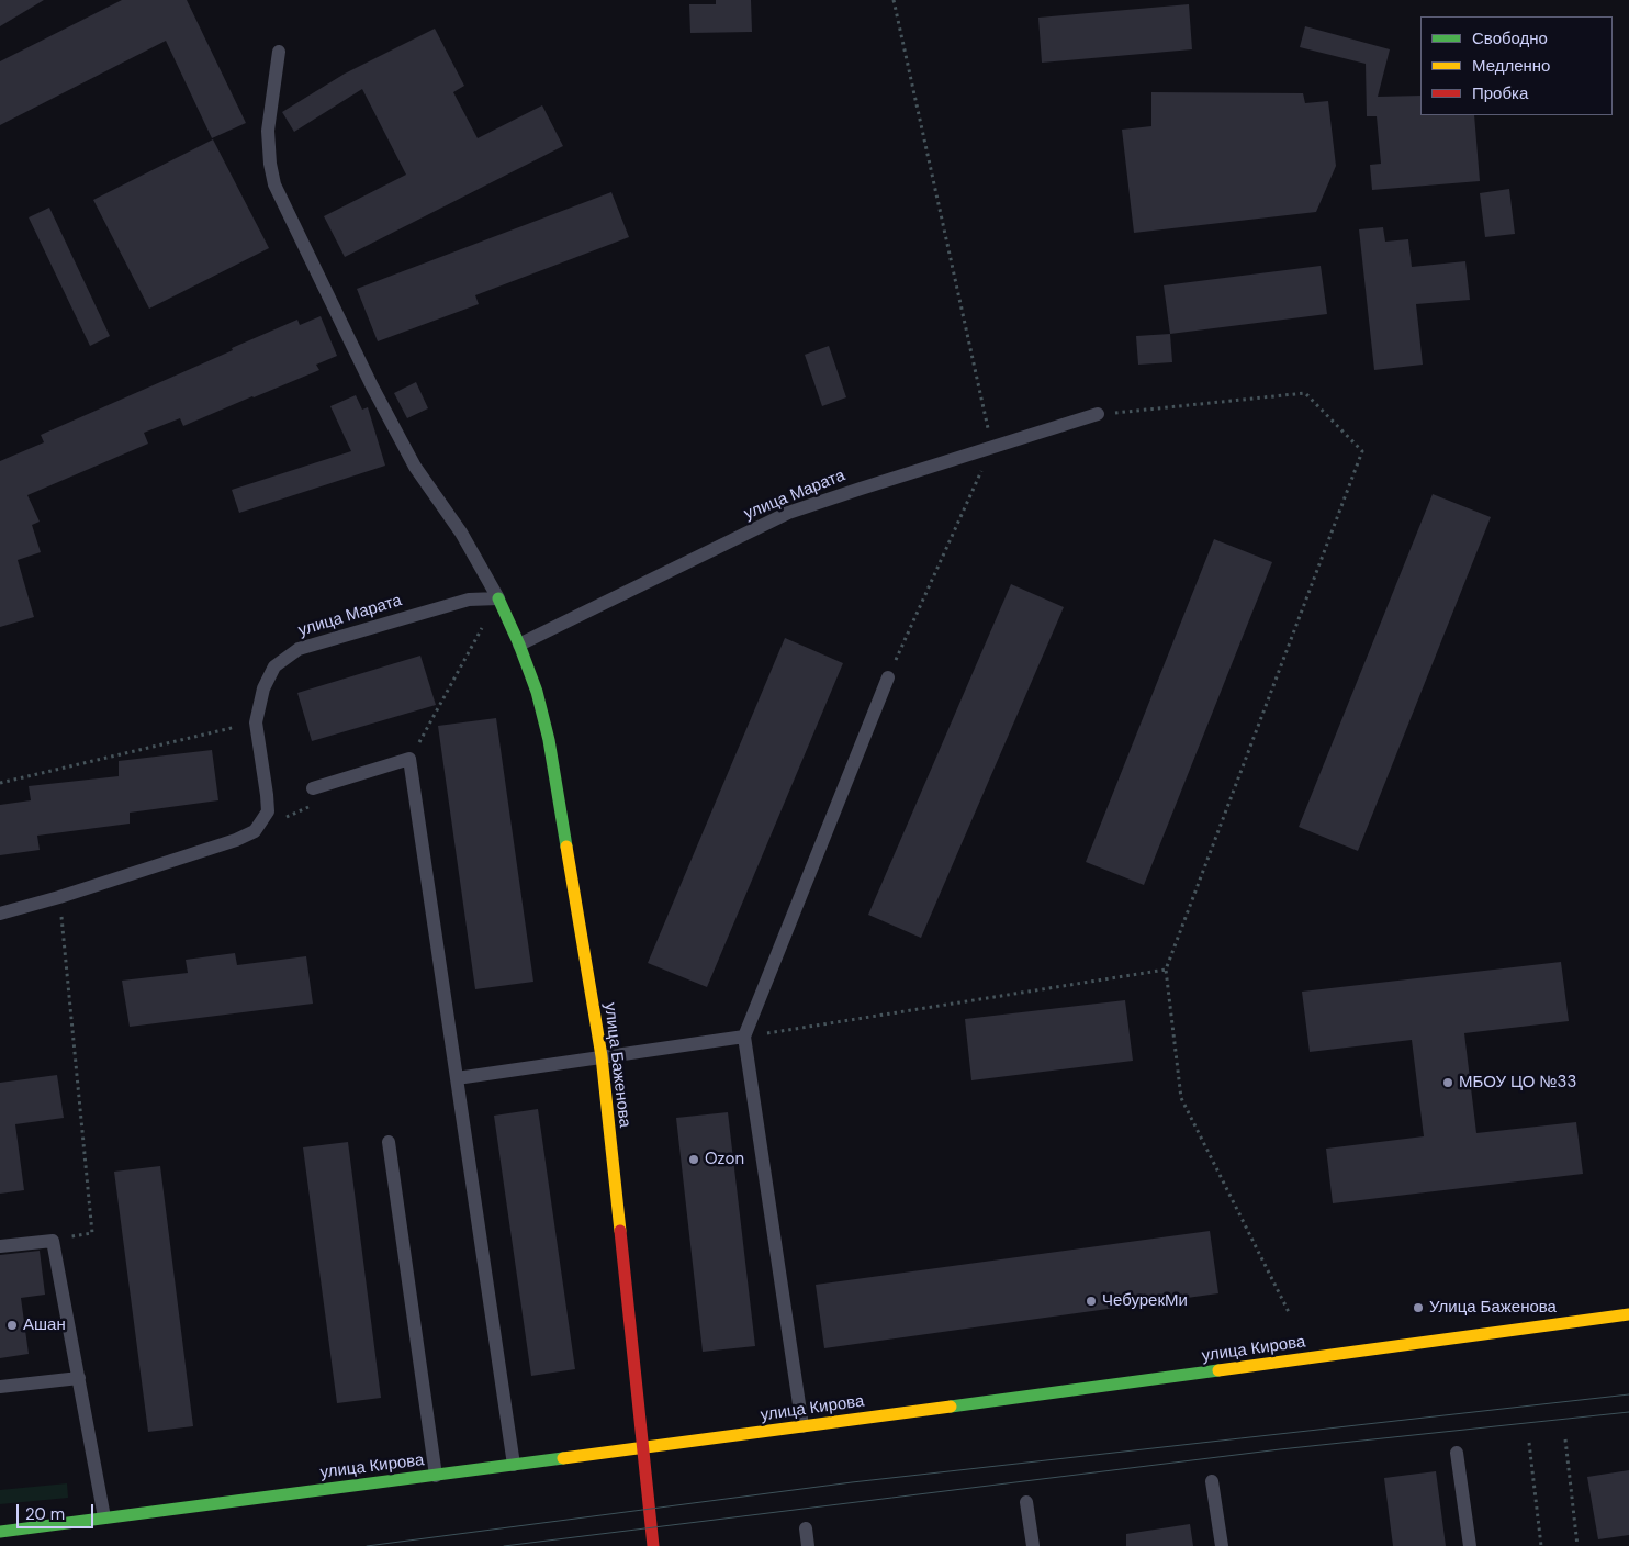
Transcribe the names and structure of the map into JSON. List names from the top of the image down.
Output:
{
  "streets": {
    "street": ["улица Баженова", "улица Кирова"],
    "lane": ["улица Марата"]
  },
  "crossings": [
    ["улица Марата", "улица Баженова"],
    ["улица Баженова", "улица Кирова"]
  ],
  "places": [
    "МБОУ ЦО №33",
    "Ozon",
    "ЧебурекМи",
    "Улица Баженова",
    "Ашан"
  ],
  "legend": ["Свободно", "Медленно", "Пробка"],
  "scale_bar": "20 m"
}
